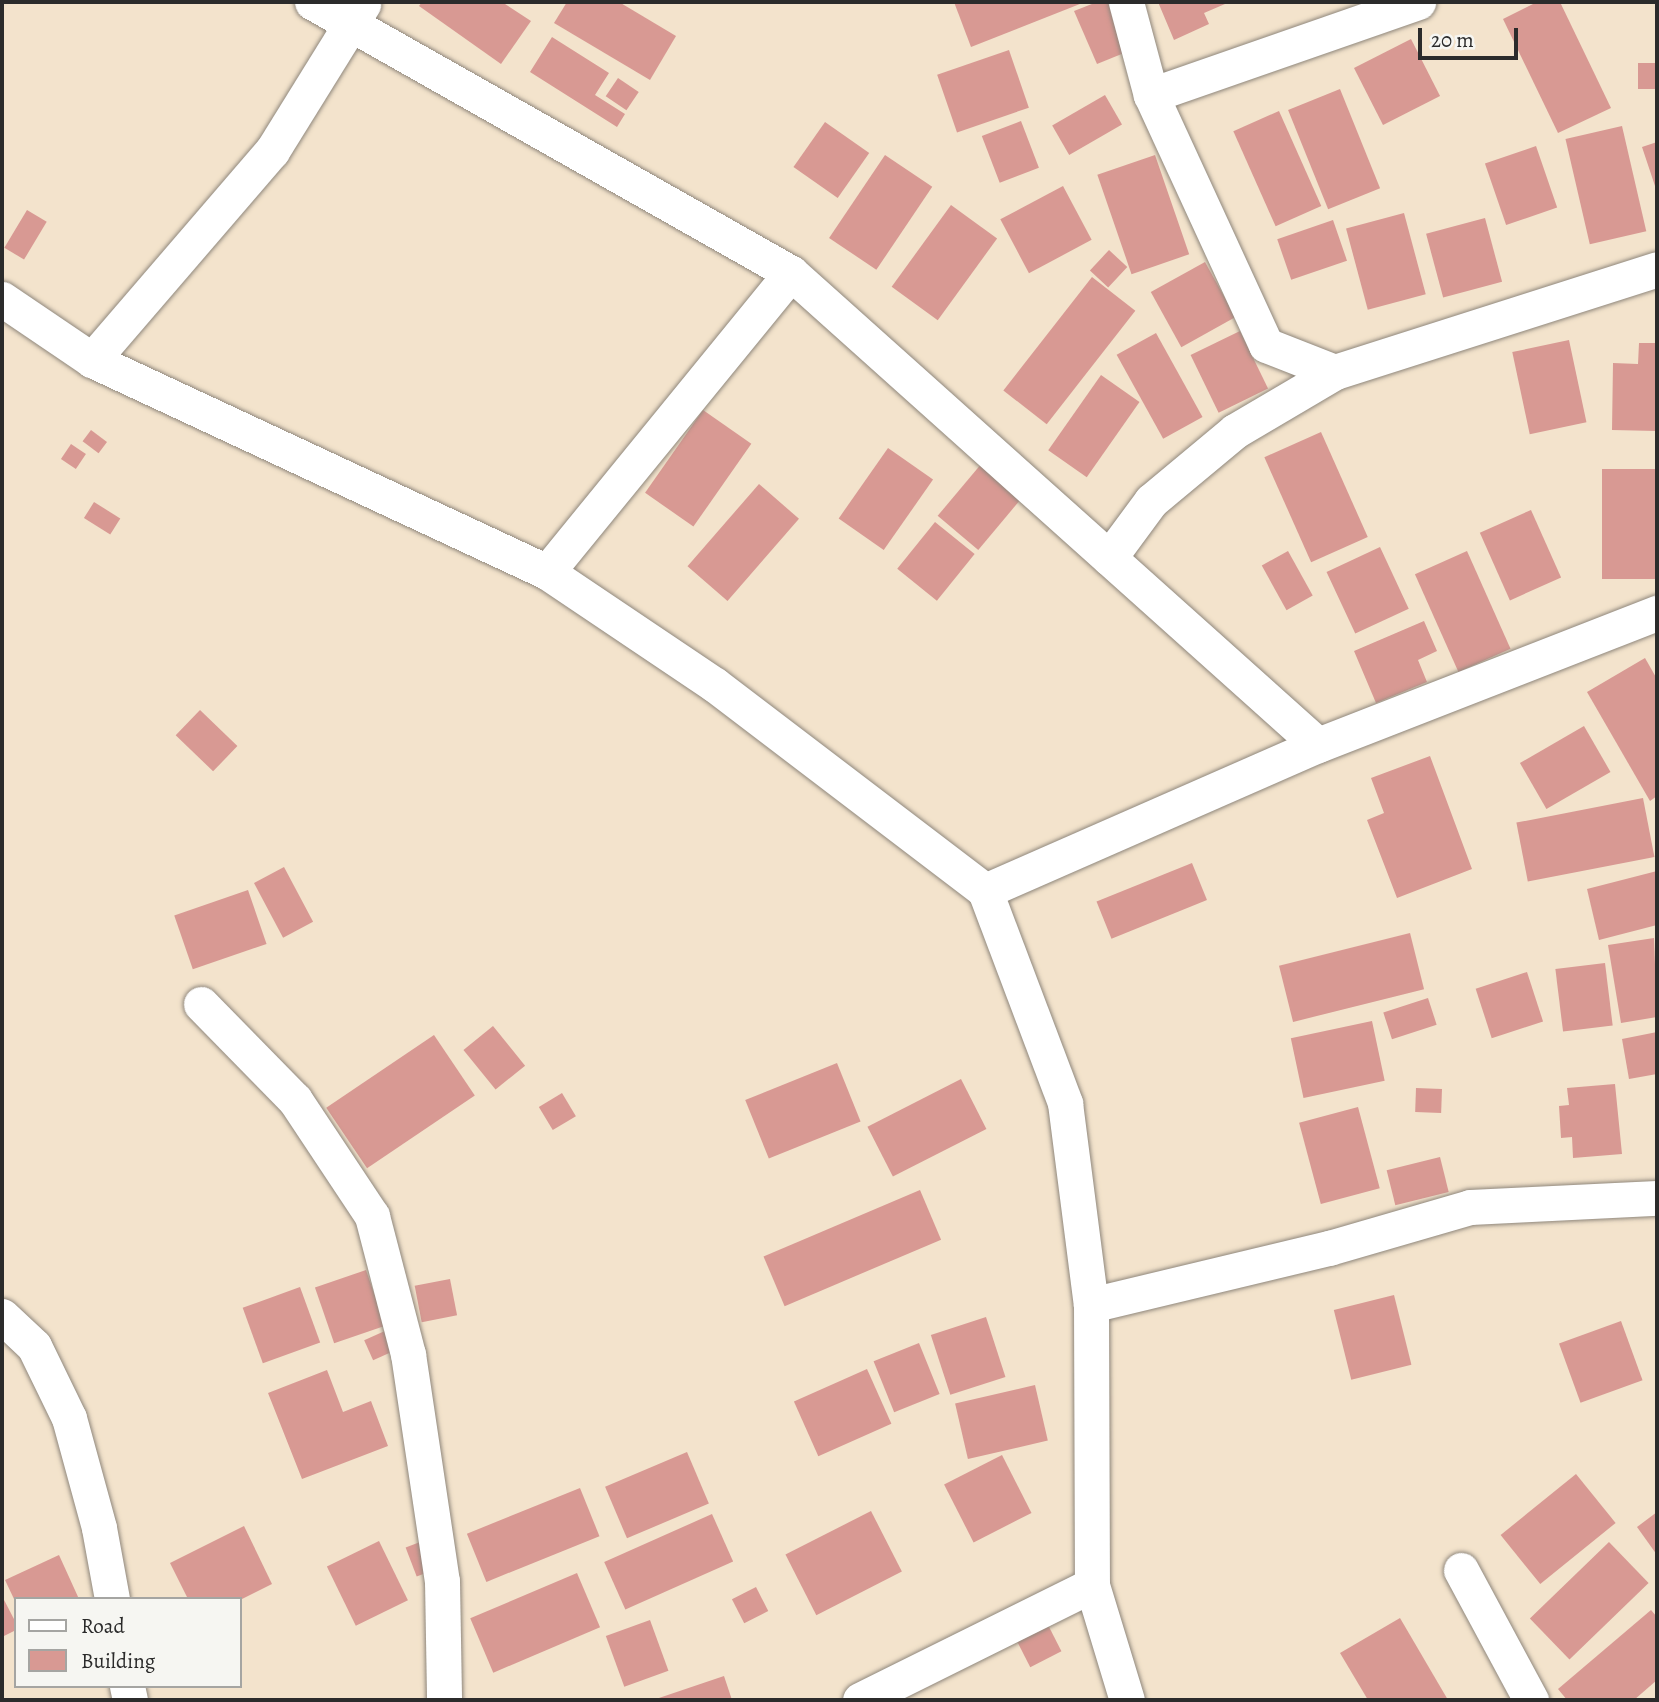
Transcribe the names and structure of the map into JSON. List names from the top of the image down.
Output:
{
  "legend": ["Road", "Building"],
  "scale_bar": "20 m"
}
